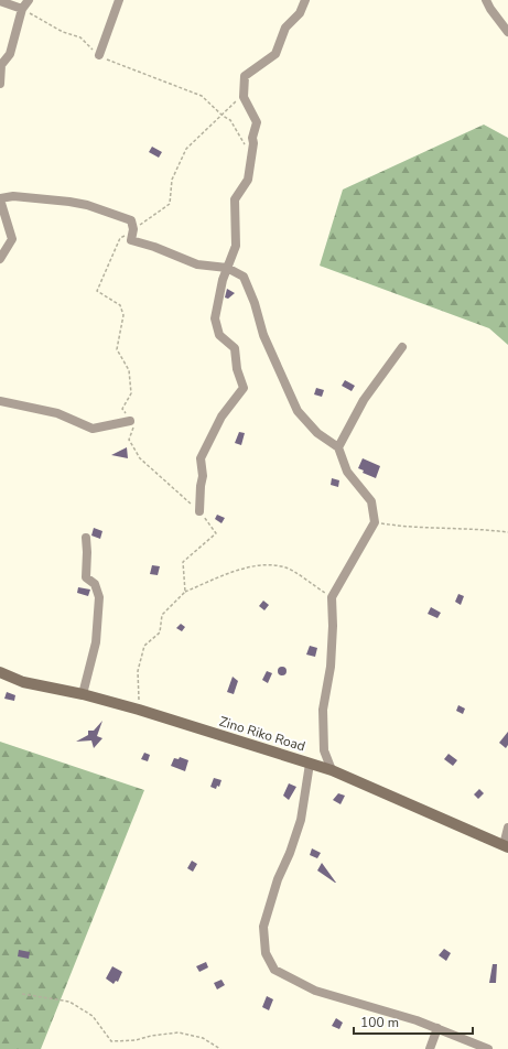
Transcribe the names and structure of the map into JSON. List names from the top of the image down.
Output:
{
  "streets": {
    "street": ["Zino Riko Road"]
  },
  "scale_bar": "100 m"
}
